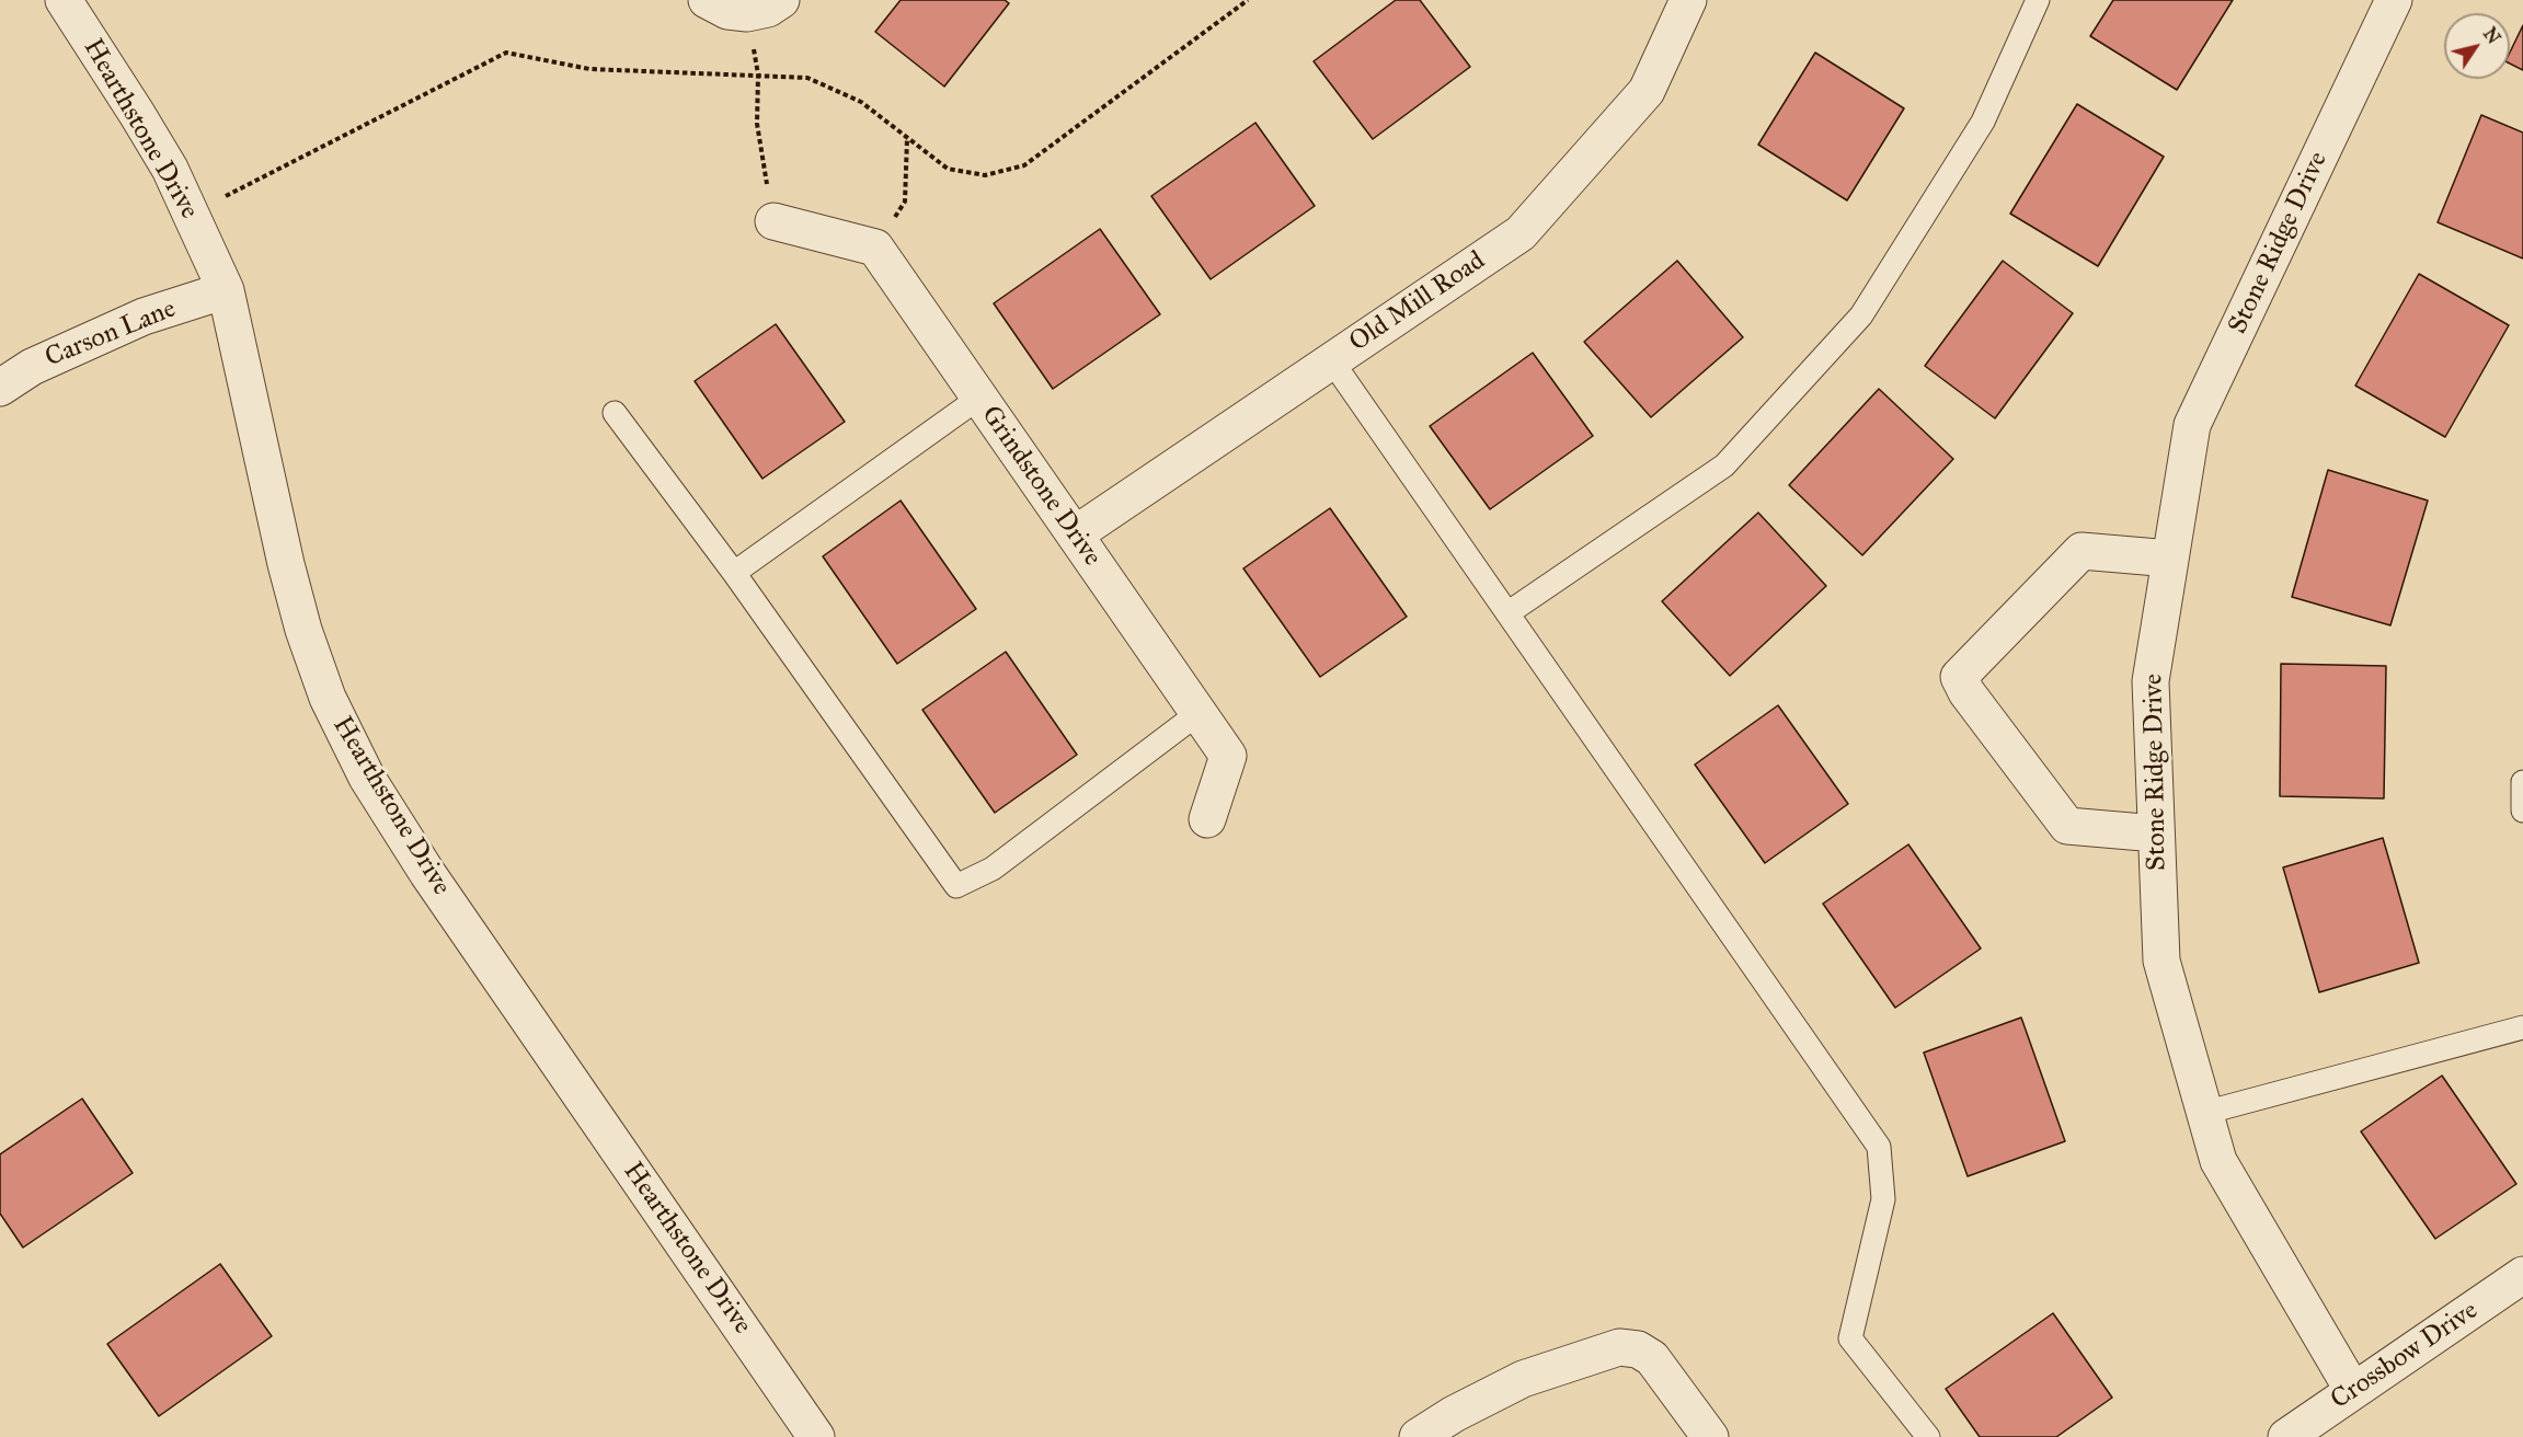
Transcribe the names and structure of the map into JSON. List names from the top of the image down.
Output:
{
  "streets": {
    "street": [
      "Hearthstone Drive",
      "Stone Ridge Drive",
      "Old Mill Road",
      "Carson Lane",
      "Grindstone Drive",
      "Crossbow Drive"
    ]
  },
  "crossings": [
    ["Hearthstone Drive", "Carson Lane"],
    ["Stone Ridge Drive", "Crossbow Drive"],
    ["Old Mill Road", "Grindstone Drive"]
  ],
  "north": "top right"
}
